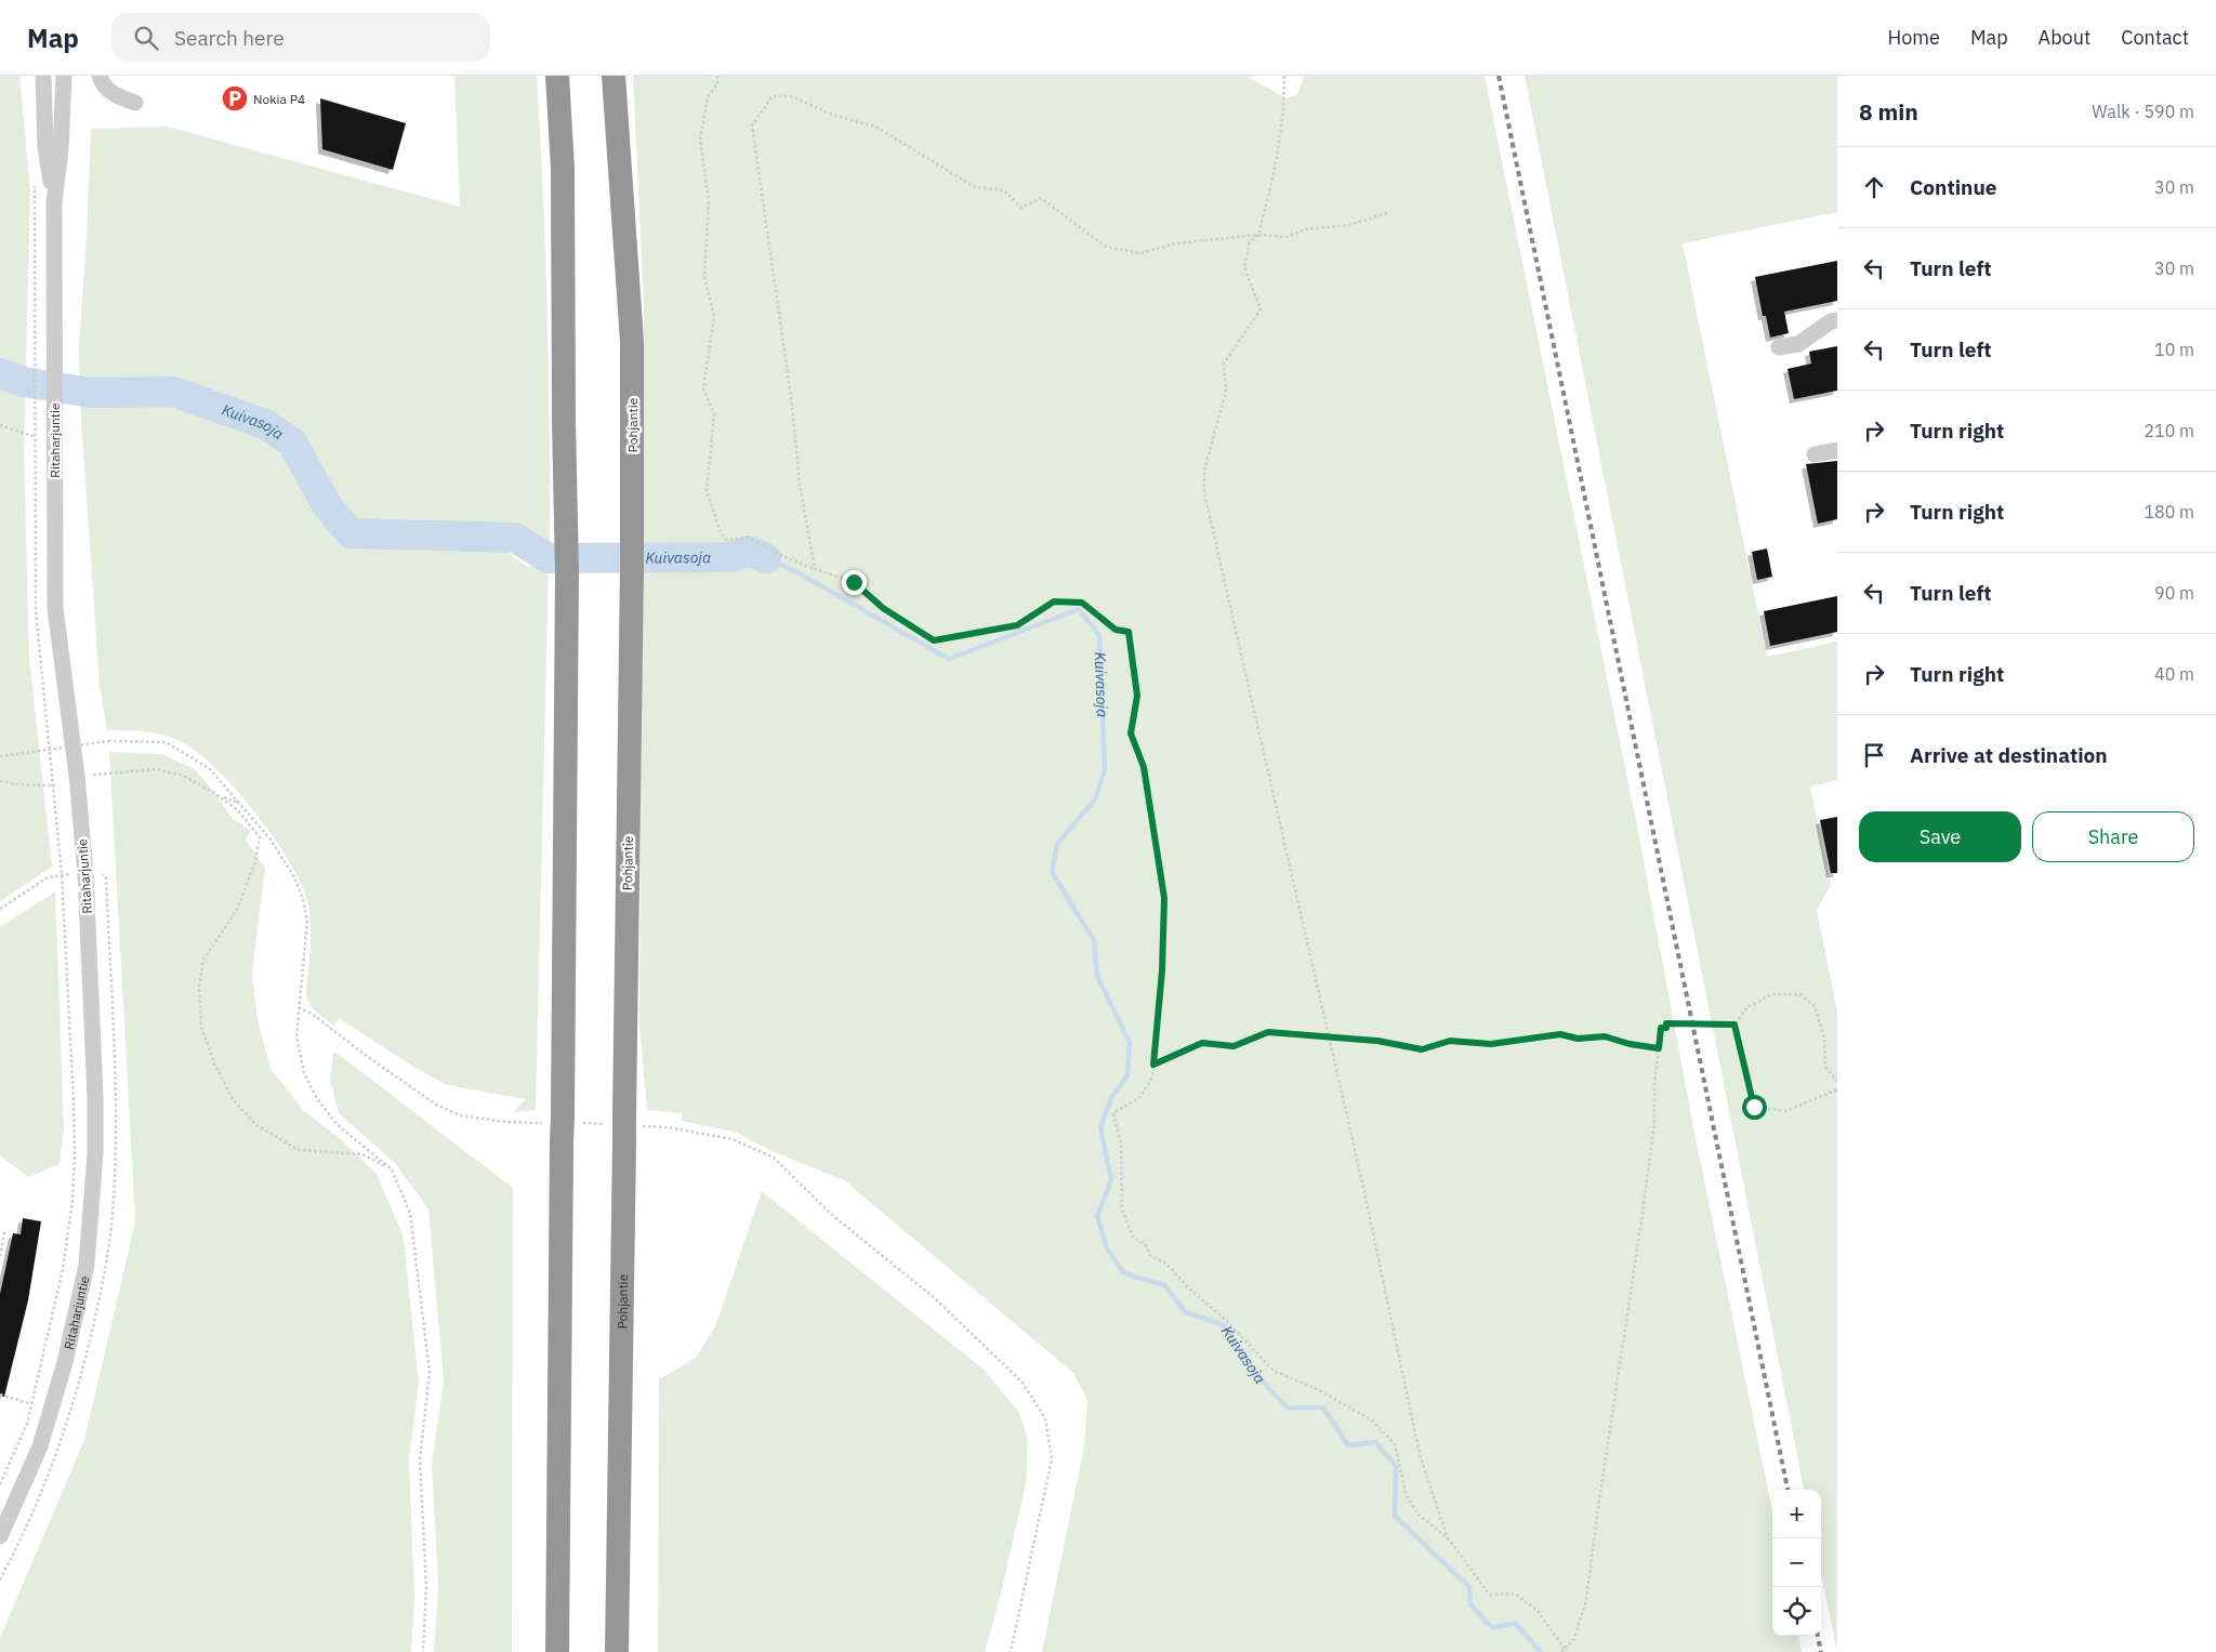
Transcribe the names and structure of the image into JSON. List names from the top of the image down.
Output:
{
  "streets": {
    "highway": ["Pohjantie"],
    "street": ["Ritaharjuntie"]
  },
  "water": ["Kuivasoja"],
  "places": {
    "parking": ["Nokia P4"]
  },
  "page": {
    "header": "Map",
    "search": "Search here",
    "nav": [
      "Home",
      "Map",
      "About",
      "Contact"
    ],
    "heading": ["8 min", "Walk · 590 m"],
    "list": [
      ["Continue", "30 m"],
      ["Turn left", "30 m"],
      ["Turn left", "10 m"],
      ["Turn right", "210 m"],
      ["Turn right", "180 m"],
      ["Turn left", "90 m"],
      ["Turn right", "40 m"],
      "Arrive at destination"
    ],
    "buttons": ["Save", "Share"],
    "map_buttons": ["+", "−"]
  }
}
